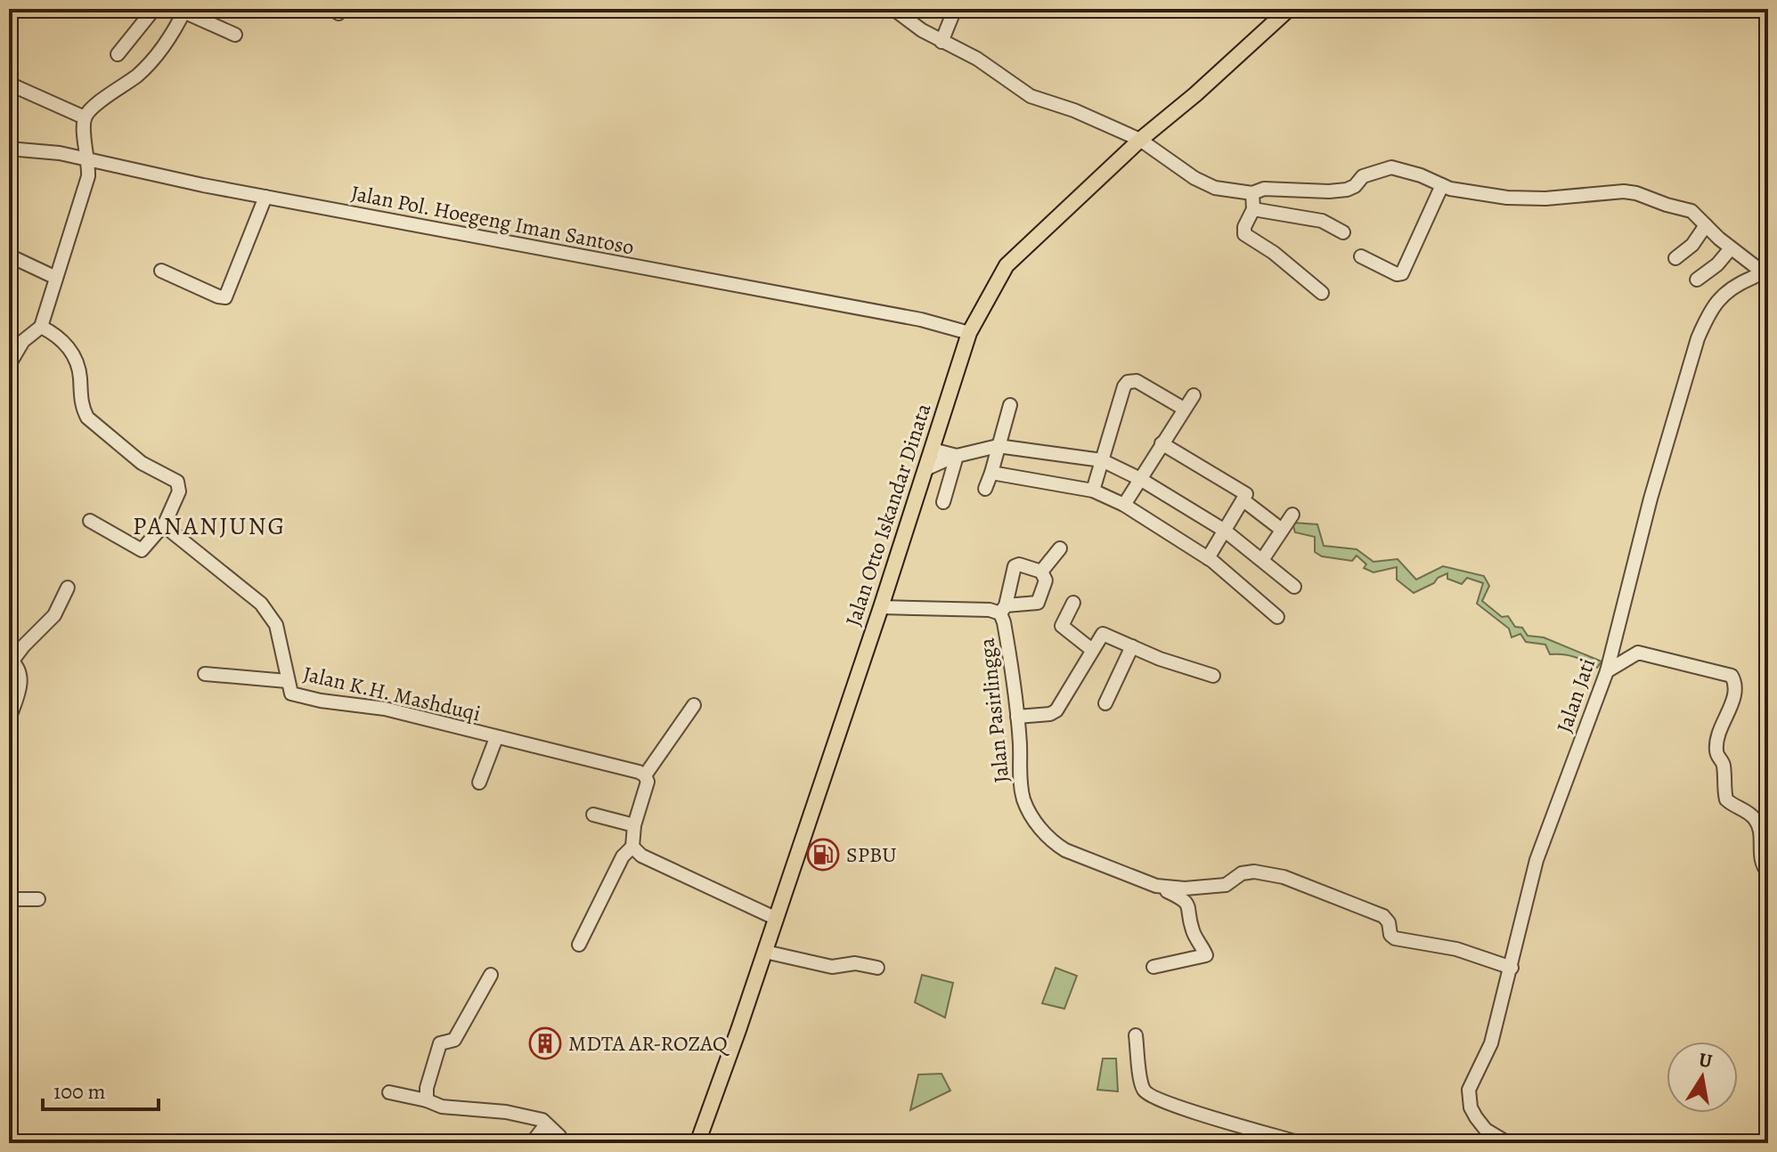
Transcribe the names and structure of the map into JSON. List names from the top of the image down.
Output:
{
  "streets": {
    "main road": ["Jalan Otto Iskandar Dinata"],
    "street": [
      "Jalan Pol. Hoegeng Iman Santoso",
      "Jalan K.H. Mashduqi",
      "Jalan Jati",
      "Jalan Pasirlingga"
    ]
  },
  "crossings": [
    ["Jalan Pol. Hoegeng Iman Santoso", "Jalan Otto Iskandar Dinata"],
    ["Jalan Otto Iskandar Dinata", "Jalan Pasirlingga"],
    ["Jalan Jati", "Jalan Pasirlingga"]
  ],
  "districts": ["PANANJUNG"],
  "places": {
    "fuel station": ["SPBU"],
    "building": ["MDTA AR-ROZAQ"]
  },
  "scale_bar": "100 m",
  "north": "top"
}
